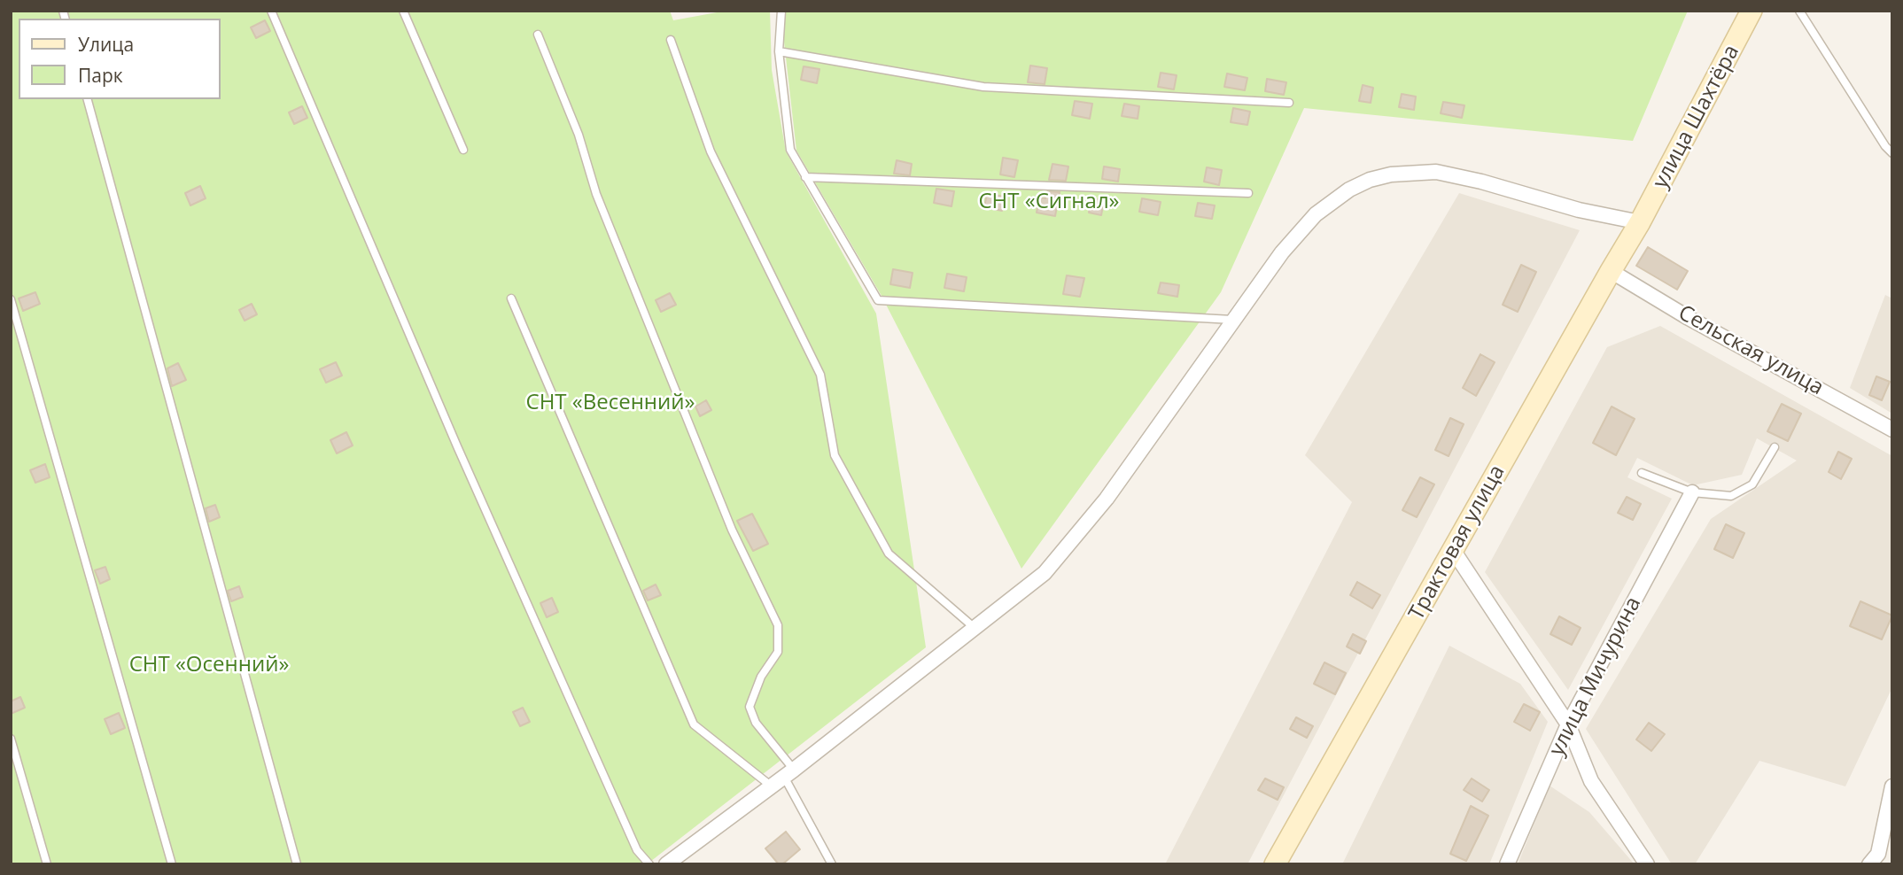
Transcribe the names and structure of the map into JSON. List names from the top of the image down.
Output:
{
  "streets": {
    "main road": ["улица Шахтёра", "Трактовая улица"],
    "street": ["Сельская улица", "улица Мичурина"]
  },
  "crossings": [
    ["улица Шахтёра", "Трактовая улица"],
    ["Сельская улица", "Трактовая улица"]
  ],
  "parks": ["СНТ «Сигнал»", "СНТ «Весенний»", "СНТ «Осенний»"],
  "legend": ["Улица", "Парк"]
}
